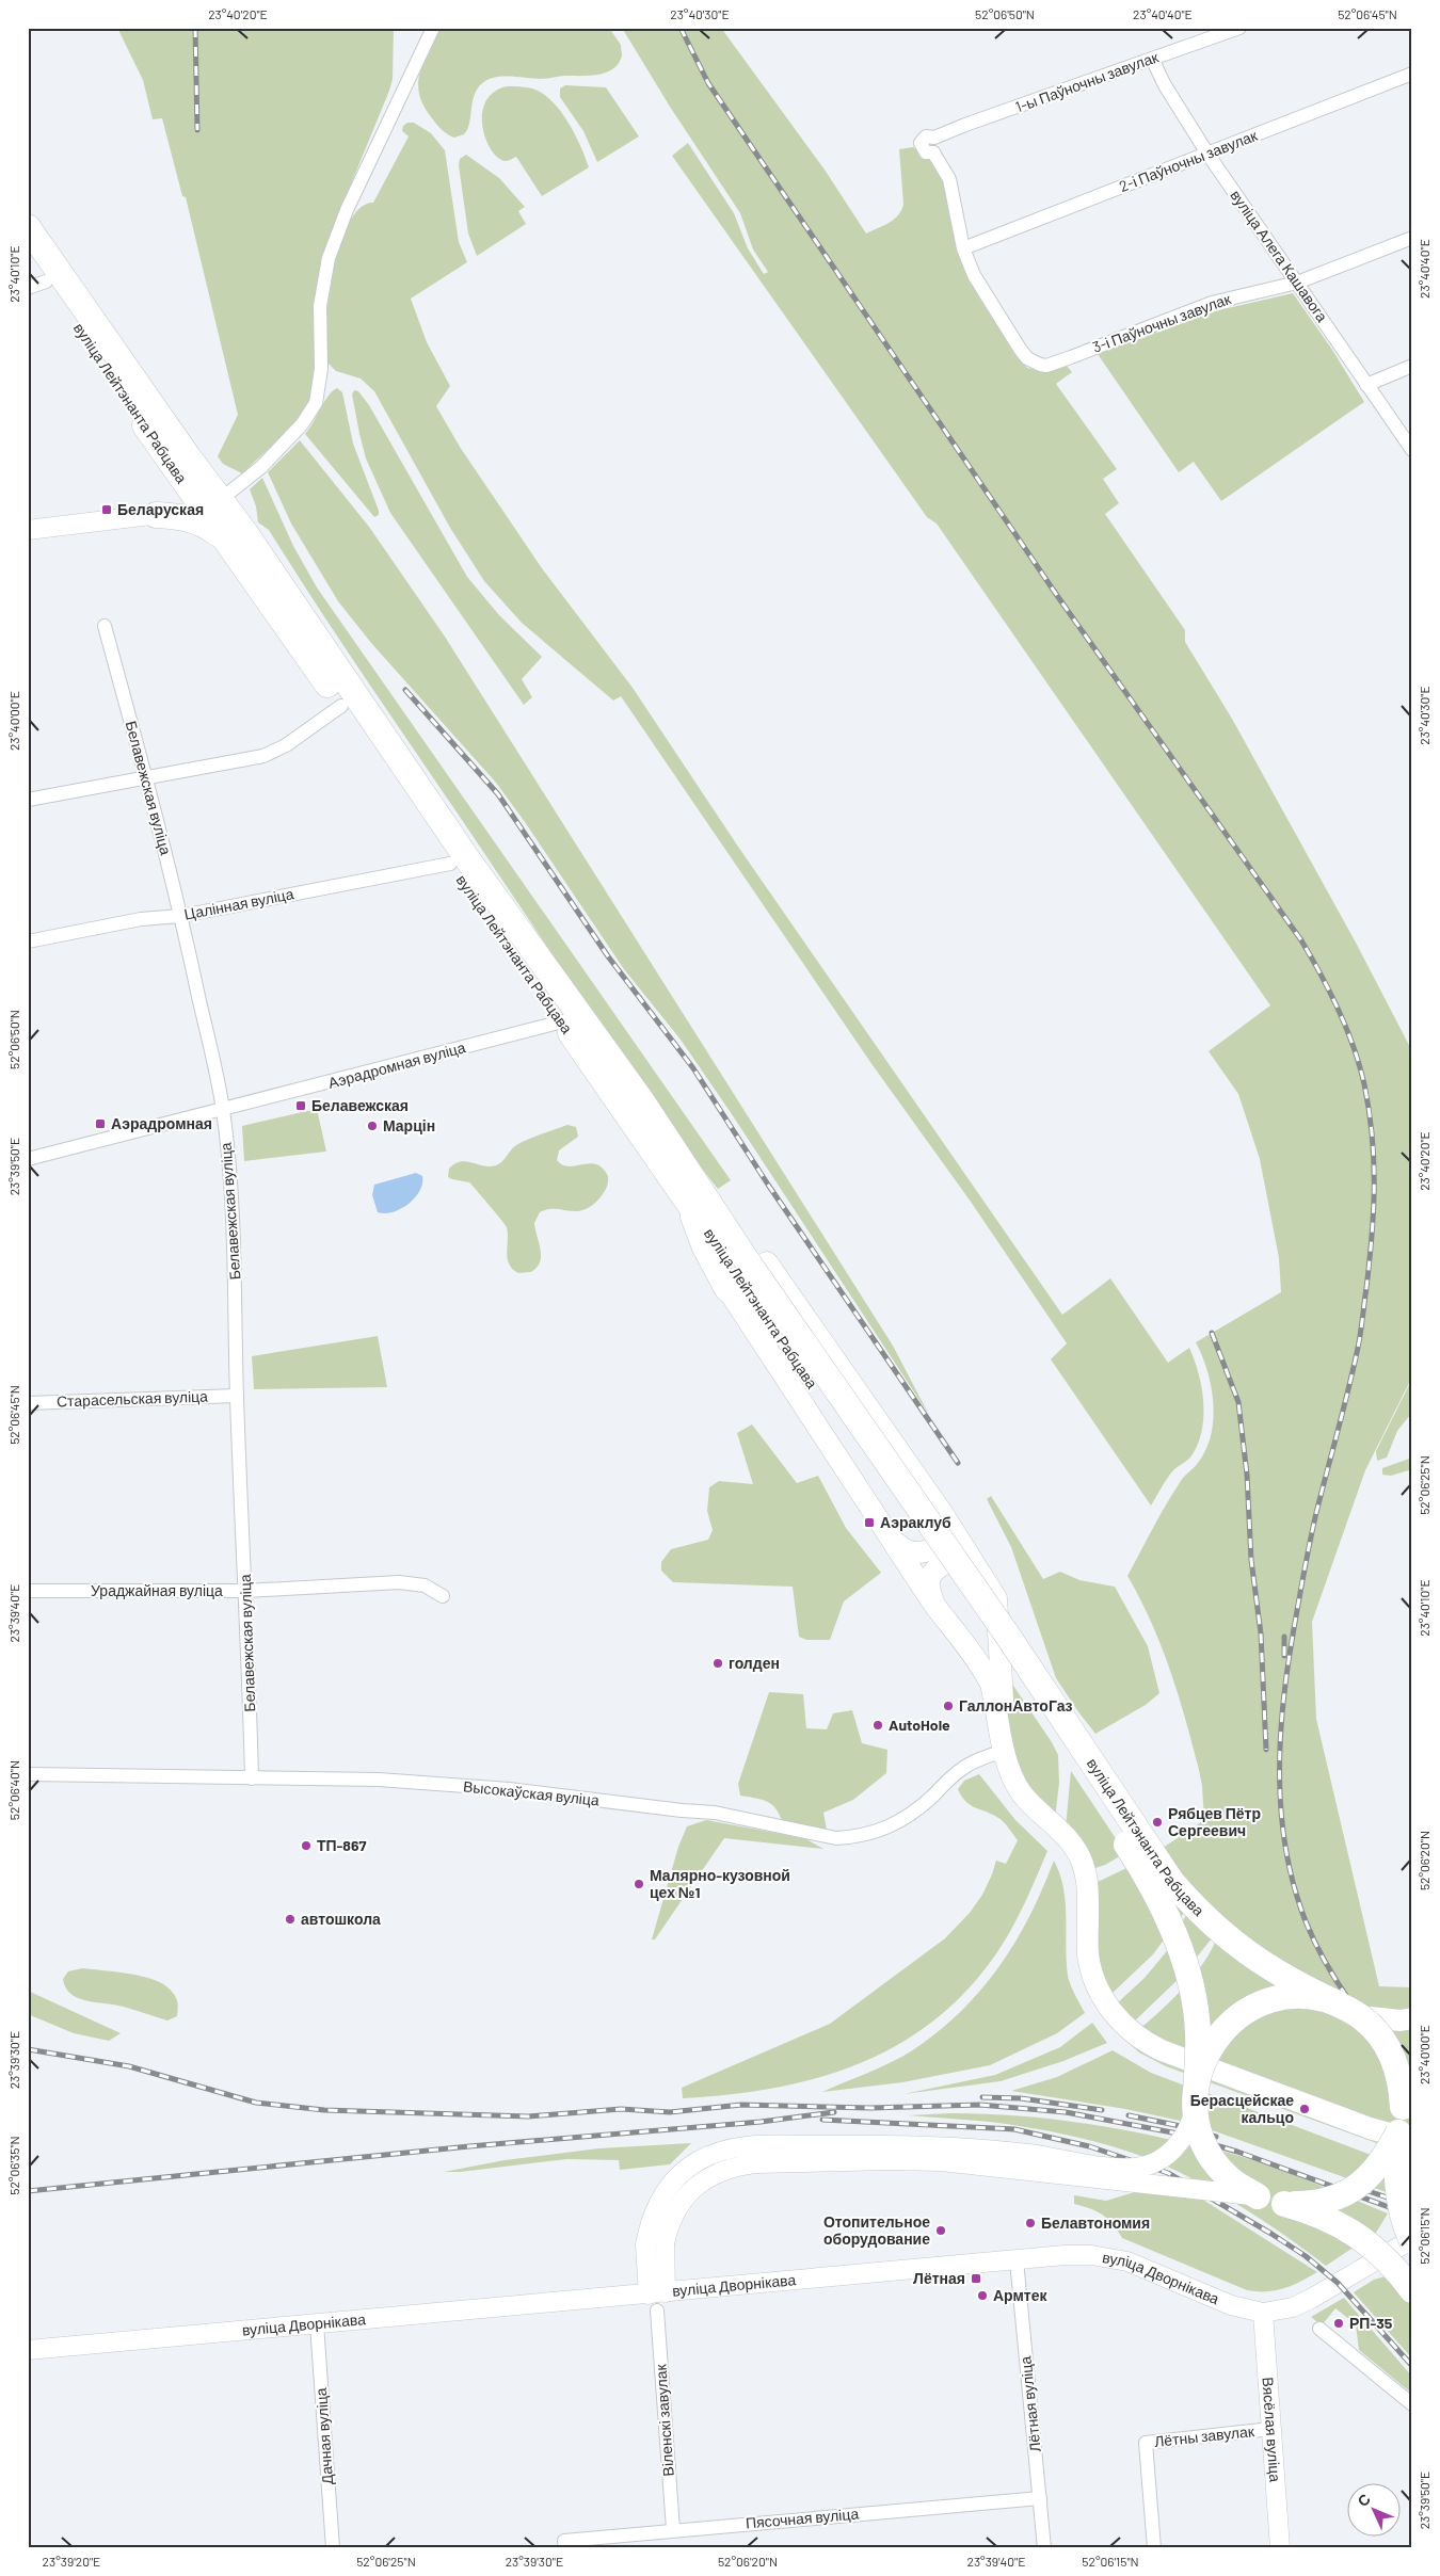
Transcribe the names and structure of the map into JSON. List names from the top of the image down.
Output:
{
  "streets": {
    "highway": ["вуліца Лейтэнанта Рабцава"],
    "main road": ["вуліца Дворнікава", "Вясёлая вуліца"],
    "street": [
      "1-ы Паўночны завулак",
      "2-і Паўночны завулак",
      "вуліца Алега Кашавога",
      "3-і Паўночны завулак",
      "Белавежская вуліца",
      "Цалінная вуліца",
      "Аэрадромная вуліца",
      "Старасельская вуліца",
      "Ураджайная вуліца",
      "Высокаўская вуліца",
      "Лётная вуліца",
      "Віленскі завулак",
      "Дачная вуліца",
      "Лётны завулак",
      "Пясочная вуліца"
    ]
  },
  "crossings": [
    ["1-ы Паўночны завулак", "2-і Паўночны завулак"],
    ["1-ы Паўночны завулак", "вуліца Алега Кашавога"],
    ["1-ы Паўночны завулак", "3-і Паўночны завулак"],
    ["2-і Паўночны завулак", "вуліца Алега Кашавога"],
    ["2-і Паўночны завулак", "3-і Паўночны завулак"],
    ["вуліца Алега Кашавога", "3-і Паўночны завулак"],
    ["вуліца Лейтэнанта Рабцава", "Цалінная вуліца"],
    ["вуліца Лейтэнанта Рабцава", "Аэрадромная вуліца"],
    ["вуліца Лейтэнанта Рабцава", "Высокаўская вуліца"],
    ["Белавежская вуліца", "Цалінная вуліца"],
    ["Белавежская вуліца", "Аэрадромная вуліца"],
    ["Белавежская вуліца", "Старасельская вуліца"],
    ["Белавежская вуліца", "Ураджайная вуліца"],
    ["Белавежская вуліца", "Высокаўская вуліца"],
    ["вуліца Дворнікава", "Лётная вуліца"],
    ["вуліца Дворнікава", "Вясёлая вуліца"],
    ["вуліца Дворнікава", "Дачная вуліца"],
    ["Лётная вуліца", "Пясочная вуліца"],
    ["Віленскі завулак", "Пясочная вуліца"],
    ["Вясёлая вуліца", "Лётны завулак"]
  ],
  "places": {
    "transit": [
      "Беларуская",
      "Белавежская",
      "Аэрадромная",
      "Аэраклуб",
      "Лётная"
    ],
    "other": [
      "Марцін",
      "голден",
      "ГаллонАвтоГаз",
      "AutoHole",
      "Рябцев Пётр Сергеевич",
      "ТП-867",
      "Малярно-кузовной цех №1",
      "автошкола",
      "Берасцейскае кальцо",
      "Белавтономия",
      "Отопительное оборудование",
      "Армтек",
      "РП-35"
    ]
  },
  "north": "top left",
  "coordinates": [
    "23°40'20\"E",
    "23°40'30\"E",
    "52°06'50\"N",
    "23°40'40\"E",
    "52°06'45\"N",
    "23°40'10\"E",
    "23°40'00\"E",
    "23°39'50\"E",
    "52°06'25\"N",
    "23°39'40\"E",
    "52°06'40\"N",
    "52°06'20\"N",
    "23°39'30\"E",
    "52°06'35\"N",
    "52°06'15\"N",
    "23°39'20\"E"
  ]
}
